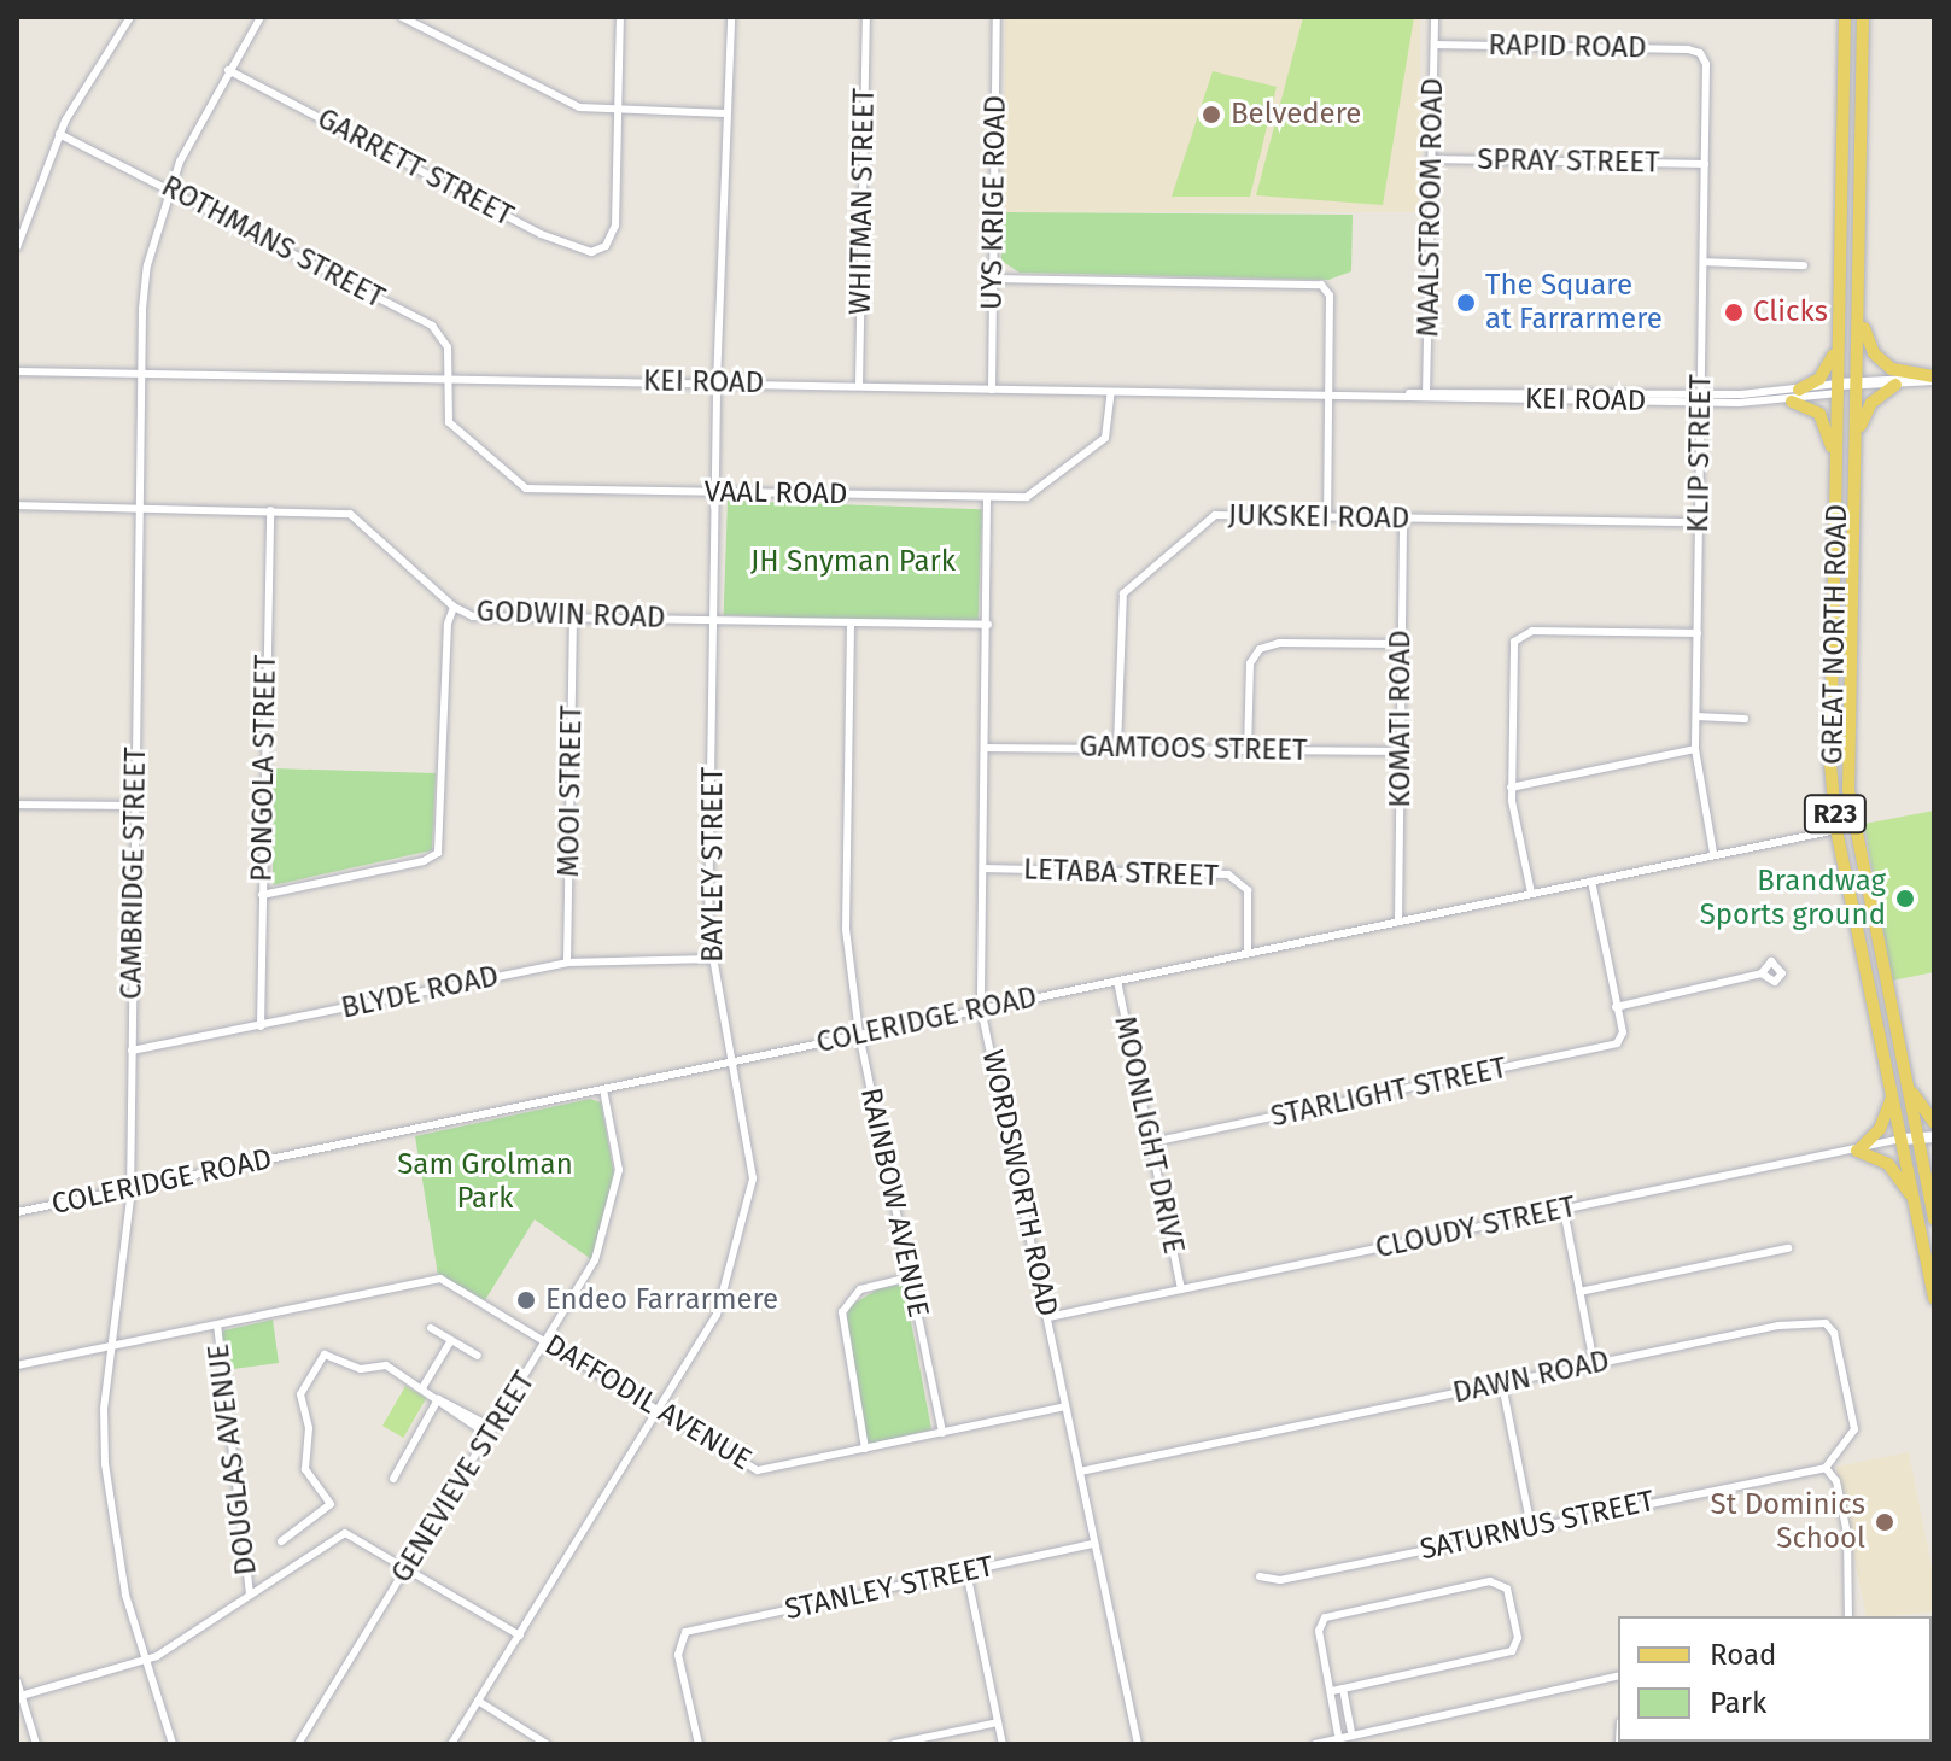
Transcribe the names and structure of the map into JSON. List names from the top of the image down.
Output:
{
  "streets": {
    "main road": ["GREAT NORTH ROAD", "R23"],
    "street": [
      "RAPID ROAD",
      "SPRAY STREET",
      "GARRETT STREET",
      "WHITMAN STREET",
      "UYS KRIGE ROAD",
      "MAALSTROOM ROAD",
      "ROTHMANS STREET",
      "KEI ROAD",
      "KLIP STREET",
      "VAAL ROAD",
      "JUKSKEI ROAD",
      "GODWIN ROAD",
      "KOMATI ROAD",
      "GAMTOOS STREET",
      "PONGOLA STREET",
      "MOOI STREET",
      "BAYLEY STREET",
      "CAMBRIDGE STREET",
      "LETABA STREET",
      "BLYDE ROAD",
      "COLERIDGE ROAD",
      "STARLIGHT STREET",
      "MOONLIGHT DRIVE",
      "WORDSWORTH ROAD",
      "RAINBOW AVENUE",
      "CLOUDY STREET",
      "DAWN ROAD",
      "DAFFODIL AVENUE",
      "DOUGLAS AVENUE",
      "GENEVIEVE STREET",
      "SATURNUS STREET",
      "STANLEY STREET"
    ]
  },
  "crossings": [
    ["RAPID ROAD", "MAALSTROOM ROAD"],
    ["RAPID ROAD", "KLIP STREET"],
    ["SPRAY STREET", "MAALSTROOM ROAD"],
    ["SPRAY STREET", "KLIP STREET"],
    ["GARRETT STREET", "CAMBRIDGE STREET"],
    ["WHITMAN STREET", "KEI ROAD"],
    ["UYS KRIGE ROAD", "KEI ROAD"],
    ["MAALSTROOM ROAD", "KEI ROAD"],
    ["ROTHMANS STREET", "KEI ROAD"],
    ["ROTHMANS STREET", "VAAL ROAD"],
    ["ROTHMANS STREET", "CAMBRIDGE STREET"],
    ["KEI ROAD", "KLIP STREET"],
    ["KEI ROAD", "VAAL ROAD"],
    ["KEI ROAD", "GREAT NORTH ROAD"],
    ["KEI ROAD", "BAYLEY STREET"],
    ["KEI ROAD", "CAMBRIDGE STREET"],
    ["KLIP STREET", "JUKSKEI ROAD"],
    ["KLIP STREET", "COLERIDGE ROAD"],
    ["VAAL ROAD", "BAYLEY STREET"],
    ["VAAL ROAD", "WORDSWORTH ROAD"],
    ["JUKSKEI ROAD", "KOMATI ROAD"],
    ["JUKSKEI ROAD", "GAMTOOS STREET"],
    ["GODWIN ROAD", "PONGOLA STREET"],
    ["GODWIN ROAD", "MOOI STREET"],
    ["GODWIN ROAD", "BAYLEY STREET"],
    ["GODWIN ROAD", "CAMBRIDGE STREET"],
    ["GODWIN ROAD", "WORDSWORTH ROAD"],
    ["GODWIN ROAD", "RAINBOW AVENUE"],
    ["GREAT NORTH ROAD", "COLERIDGE ROAD"],
    ["GREAT NORTH ROAD", "CLOUDY STREET"],
    ["KOMATI ROAD", "GAMTOOS STREET"],
    ["KOMATI ROAD", "COLERIDGE ROAD"],
    ["GAMTOOS STREET", "WORDSWORTH ROAD"],
    ["PONGOLA STREET", "BLYDE ROAD"],
    ["MOOI STREET", "BLYDE ROAD"],
    ["BAYLEY STREET", "BLYDE ROAD"],
    ["BAYLEY STREET", "COLERIDGE ROAD"],
    ["BAYLEY STREET", "DAFFODIL AVENUE"],
    ["CAMBRIDGE STREET", "BLYDE ROAD"],
    ["CAMBRIDGE STREET", "COLERIDGE ROAD"],
    ["CAMBRIDGE STREET", "DAFFODIL AVENUE"],
    ["LETABA STREET", "COLERIDGE ROAD"],
    ["LETABA STREET", "WORDSWORTH ROAD"],
    ["COLERIDGE ROAD", "MOONLIGHT DRIVE"],
    ["COLERIDGE ROAD", "WORDSWORTH ROAD"],
    ["COLERIDGE ROAD", "RAINBOW AVENUE"],
    ["COLERIDGE ROAD", "GENEVIEVE STREET"],
    ["STARLIGHT STREET", "MOONLIGHT DRIVE"],
    ["MOONLIGHT DRIVE", "CLOUDY STREET"],
    ["WORDSWORTH ROAD", "CLOUDY STREET"],
    ["WORDSWORTH ROAD", "DAWN ROAD"],
    ["WORDSWORTH ROAD", "DAFFODIL AVENUE"],
    ["WORDSWORTH ROAD", "STANLEY STREET"],
    ["RAINBOW AVENUE", "DAFFODIL AVENUE"],
    ["DAWN ROAD", "SATURNUS STREET"],
    ["DAFFODIL AVENUE", "DOUGLAS AVENUE"],
    ["DAFFODIL AVENUE", "GENEVIEVE STREET"]
  ],
  "parks": ["JH Snyman Park", "Sam Grolman Park"],
  "places": [
    "Belvedere",
    "The Square at Farrarmere",
    "Clicks",
    "Brandwag Sports ground",
    "Endeo Farrarmere",
    "St Dominics School"
  ],
  "legend": ["Road", "Park"]
}
